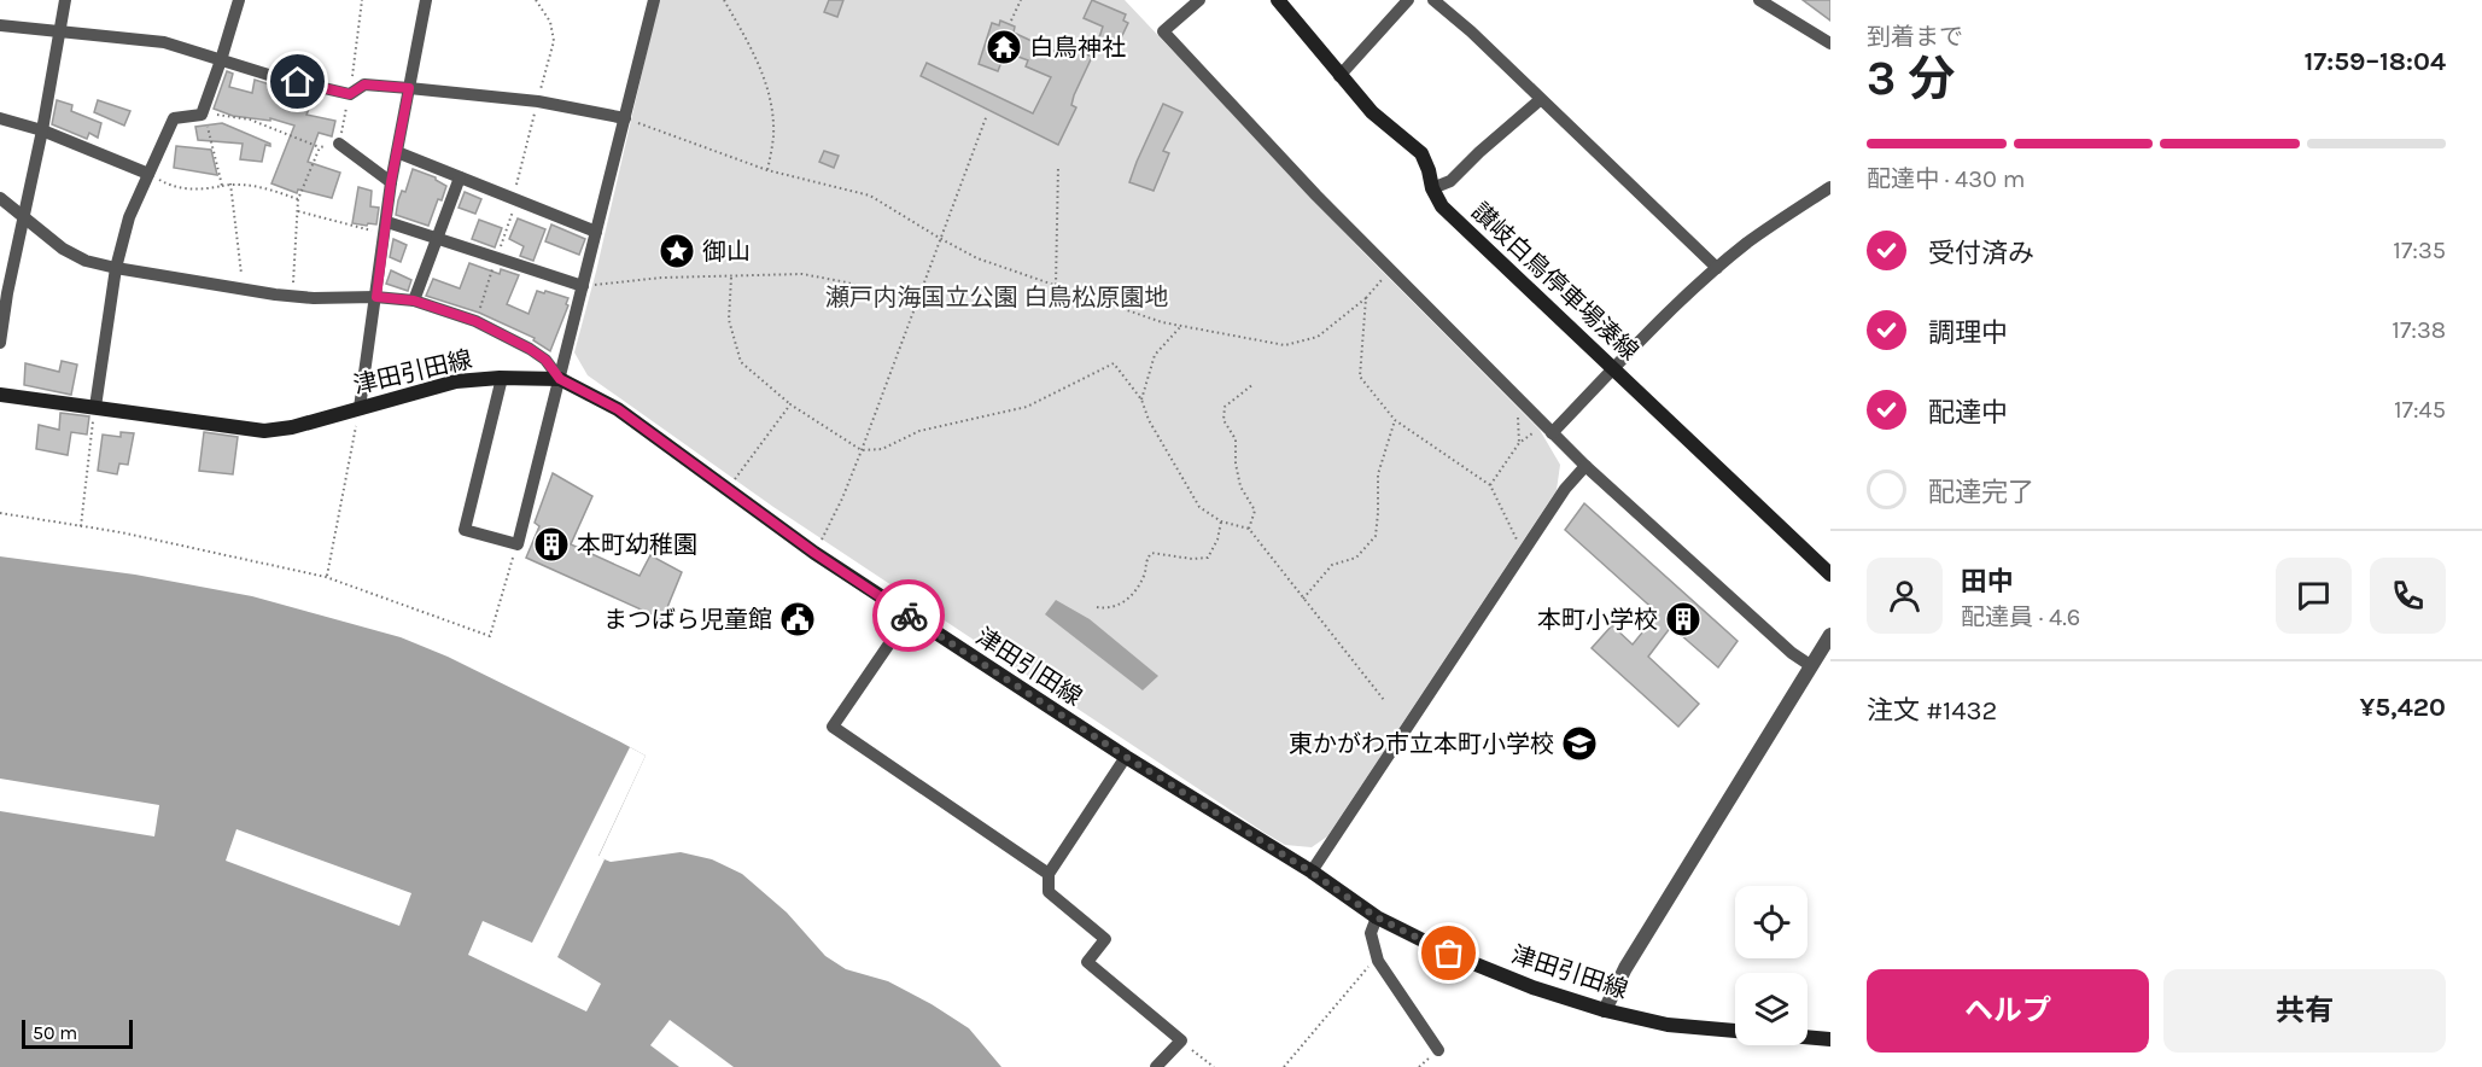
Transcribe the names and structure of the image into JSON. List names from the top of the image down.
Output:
{
  "streets": {
    "main road": ["讃岐白鳥停車場湊線", "津田引田線"]
  },
  "parks": ["瀬戸内海国立公園 白鳥松原園地"],
  "places": {
    "temple": ["白鳥神社"],
    "place": ["御山"],
    "building": ["本町幼稚園", "本町小学校"],
    "public building": ["まつばら児童館"],
    "school or university": ["東かがわ市立本町小学校"]
  },
  "scale_bar": "50 m",
  "page": {
    "heading": ["3 分", "到着まで", "17:59–18:04"],
    "panel": [
      "田中",
      "配達員 · 4.6",
      "注文 #1432",
      "¥5,420"
    ],
    "bar": "配達中 · 430 m",
    "list": [
      ["受付済み", "17:35"],
      ["調理中", "17:38"],
      ["配達中", "17:45"],
      "配達完了"
    ],
    "buttons": ["ヘルプ", "共有"],
    "scale": "50 m"
  }
}
